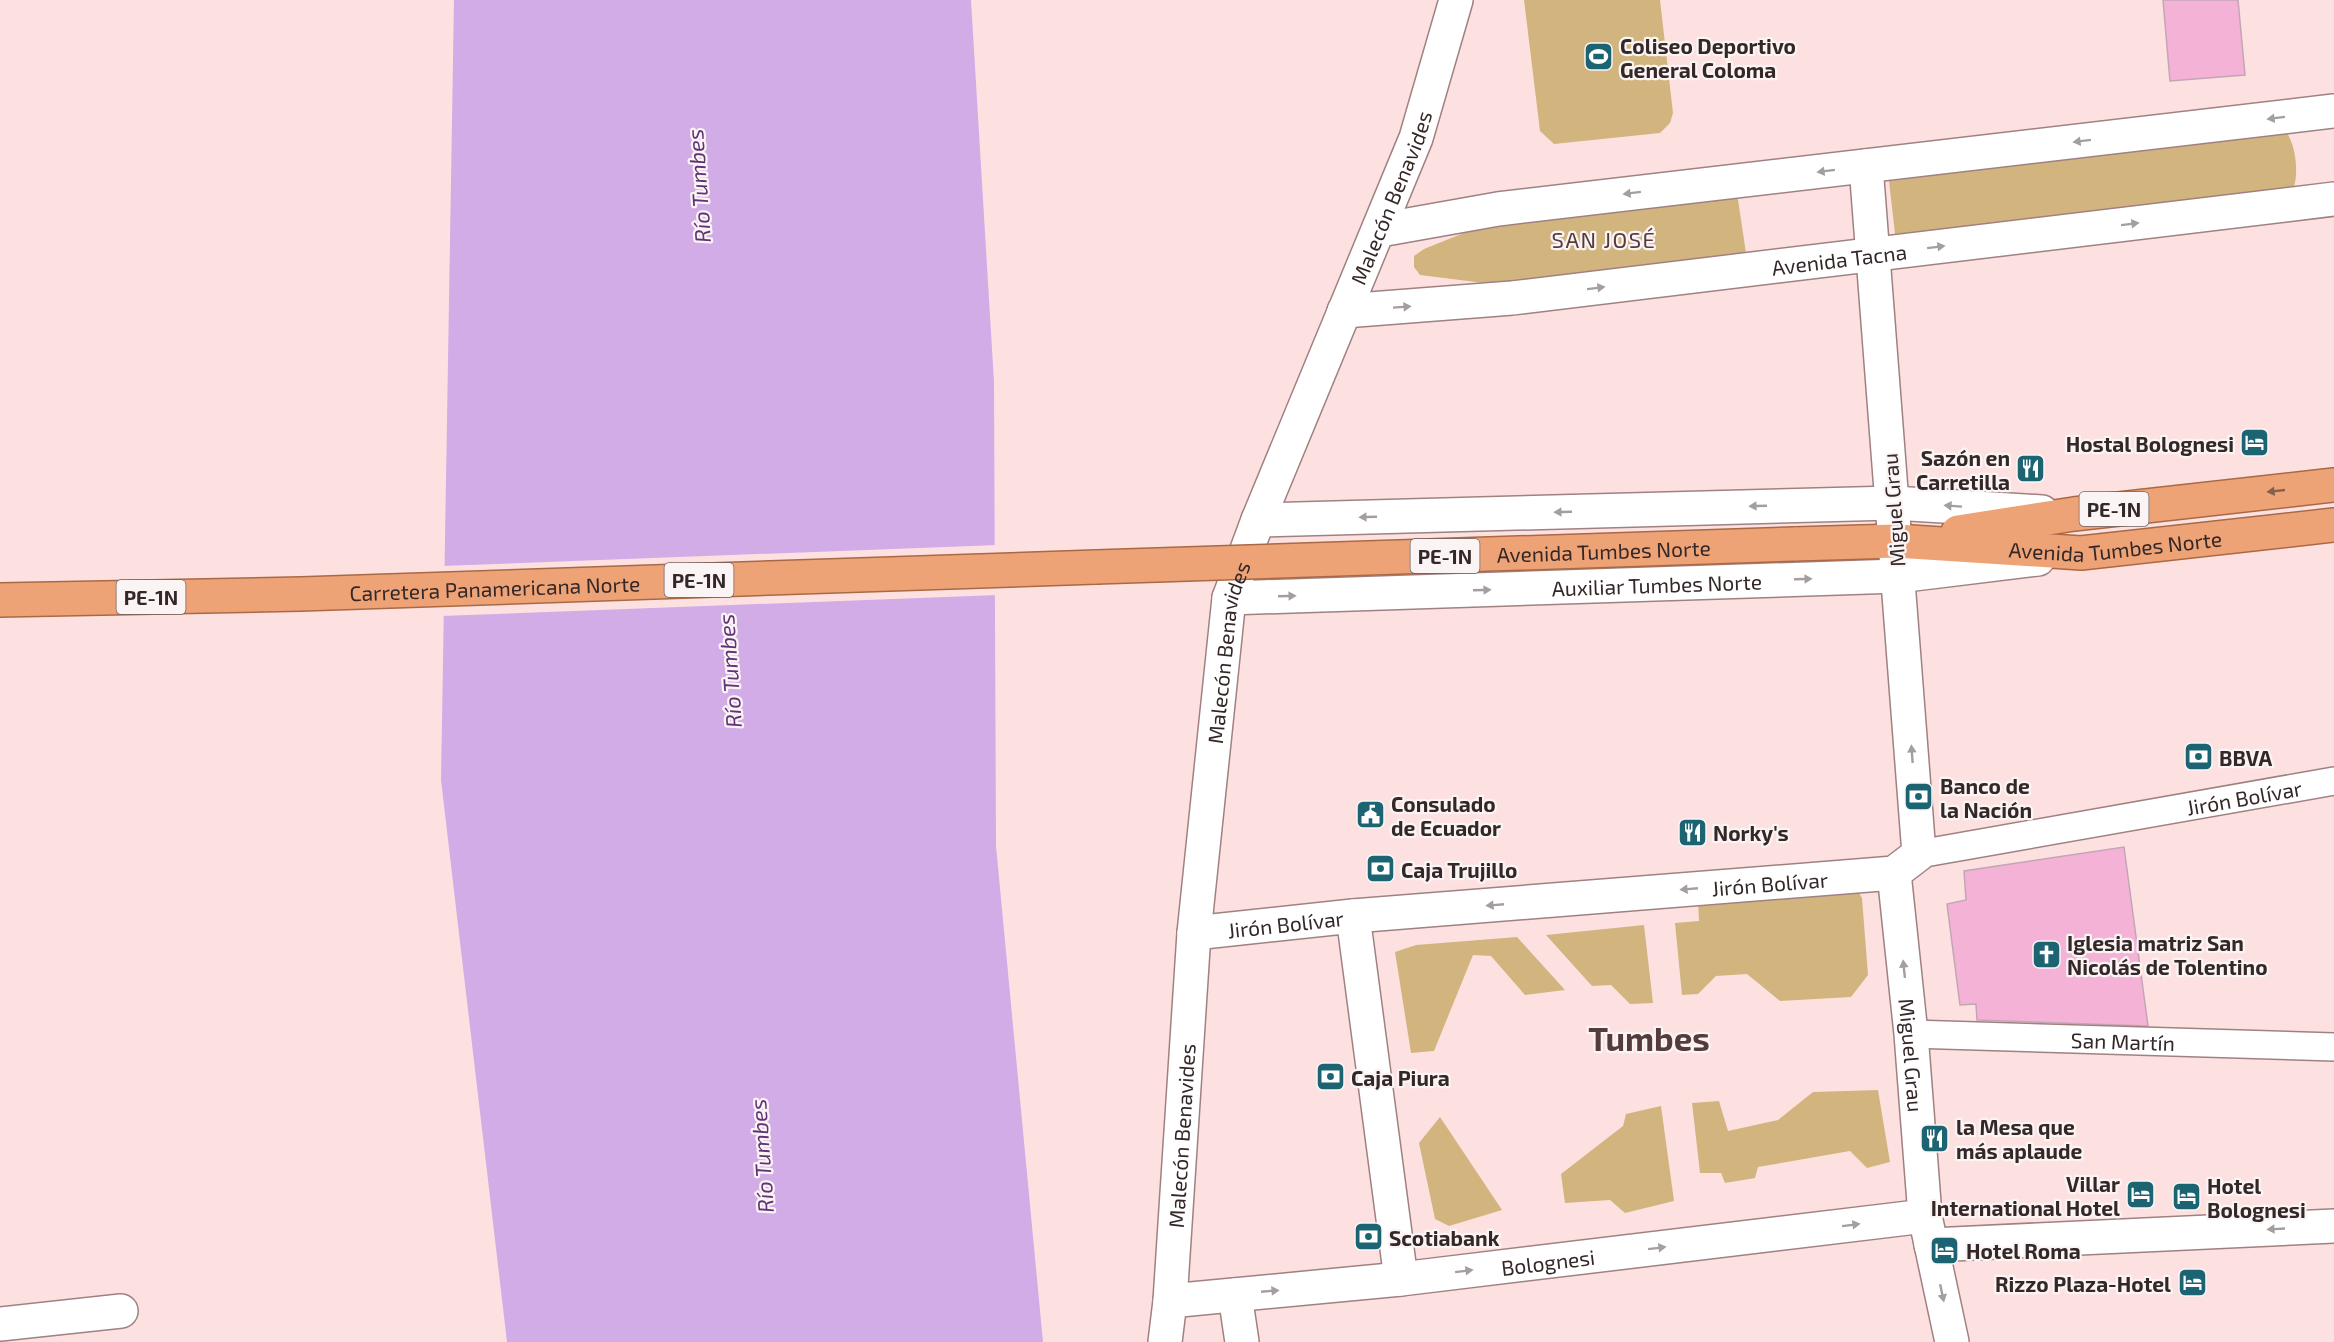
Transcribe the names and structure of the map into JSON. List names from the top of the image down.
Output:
{
  "streets": {
    "highway": ["PE-1N", "Avenida Tumbes Norte", "Carretera Panamericana Norte"],
    "street": [
      "Malecón Benavides",
      "Avenida Tacna",
      "Miguel Grau",
      "Auxiliar Tumbes Norte",
      "Jirón Bolívar",
      "San Martín",
      "Bolognesi"
    ]
  },
  "crossings": [
    ["Malecón Benavides", "Avenida Tacna"],
    ["Malecón Benavides", "Auxiliar Tumbes Norte"],
    ["Malecón Benavides", "Jirón Bolívar"],
    ["Malecón Benavides", "Bolognesi"],
    ["Avenida Tacna", "Miguel Grau"],
    ["Miguel Grau", "Avenida Tumbes Norte"],
    ["Miguel Grau", "Auxiliar Tumbes Norte"],
    ["Miguel Grau", "Jirón Bolívar"],
    ["Miguel Grau", "San Martín"],
    ["Miguel Grau", "Bolognesi"],
    ["Avenida Tumbes Norte", "Auxiliar Tumbes Norte"],
    ["Avenida Tumbes Norte", "Carretera Panamericana Norte"]
  ],
  "one_way": ["Jirón Bolívar"],
  "districts": ["SAN JOSÉ", "Tumbes"],
  "water": ["Río Tumbes"],
  "places": {
    "sports": ["Coliseo Deportivo General Coloma"],
    "hotel": [
      "Hostal Bolognesi",
      "Villar International Hotel",
      "Hotel Bolognesi",
      "Hotel Roma",
      "Rizzo Plaza-Hotel"
    ],
    "restaurant": ["Sazón en Carretilla", "Norky's", "la Mesa que más aplaude"],
    "bank": [
      "BBVA",
      "Banco de la Nación",
      "Caja Trujillo",
      "Caja Piura",
      "Scotiabank"
    ],
    "public building": ["Consulado de Ecuador"],
    "church": ["Iglesia matriz San Nicolás de Tolentino"]
  }
}
